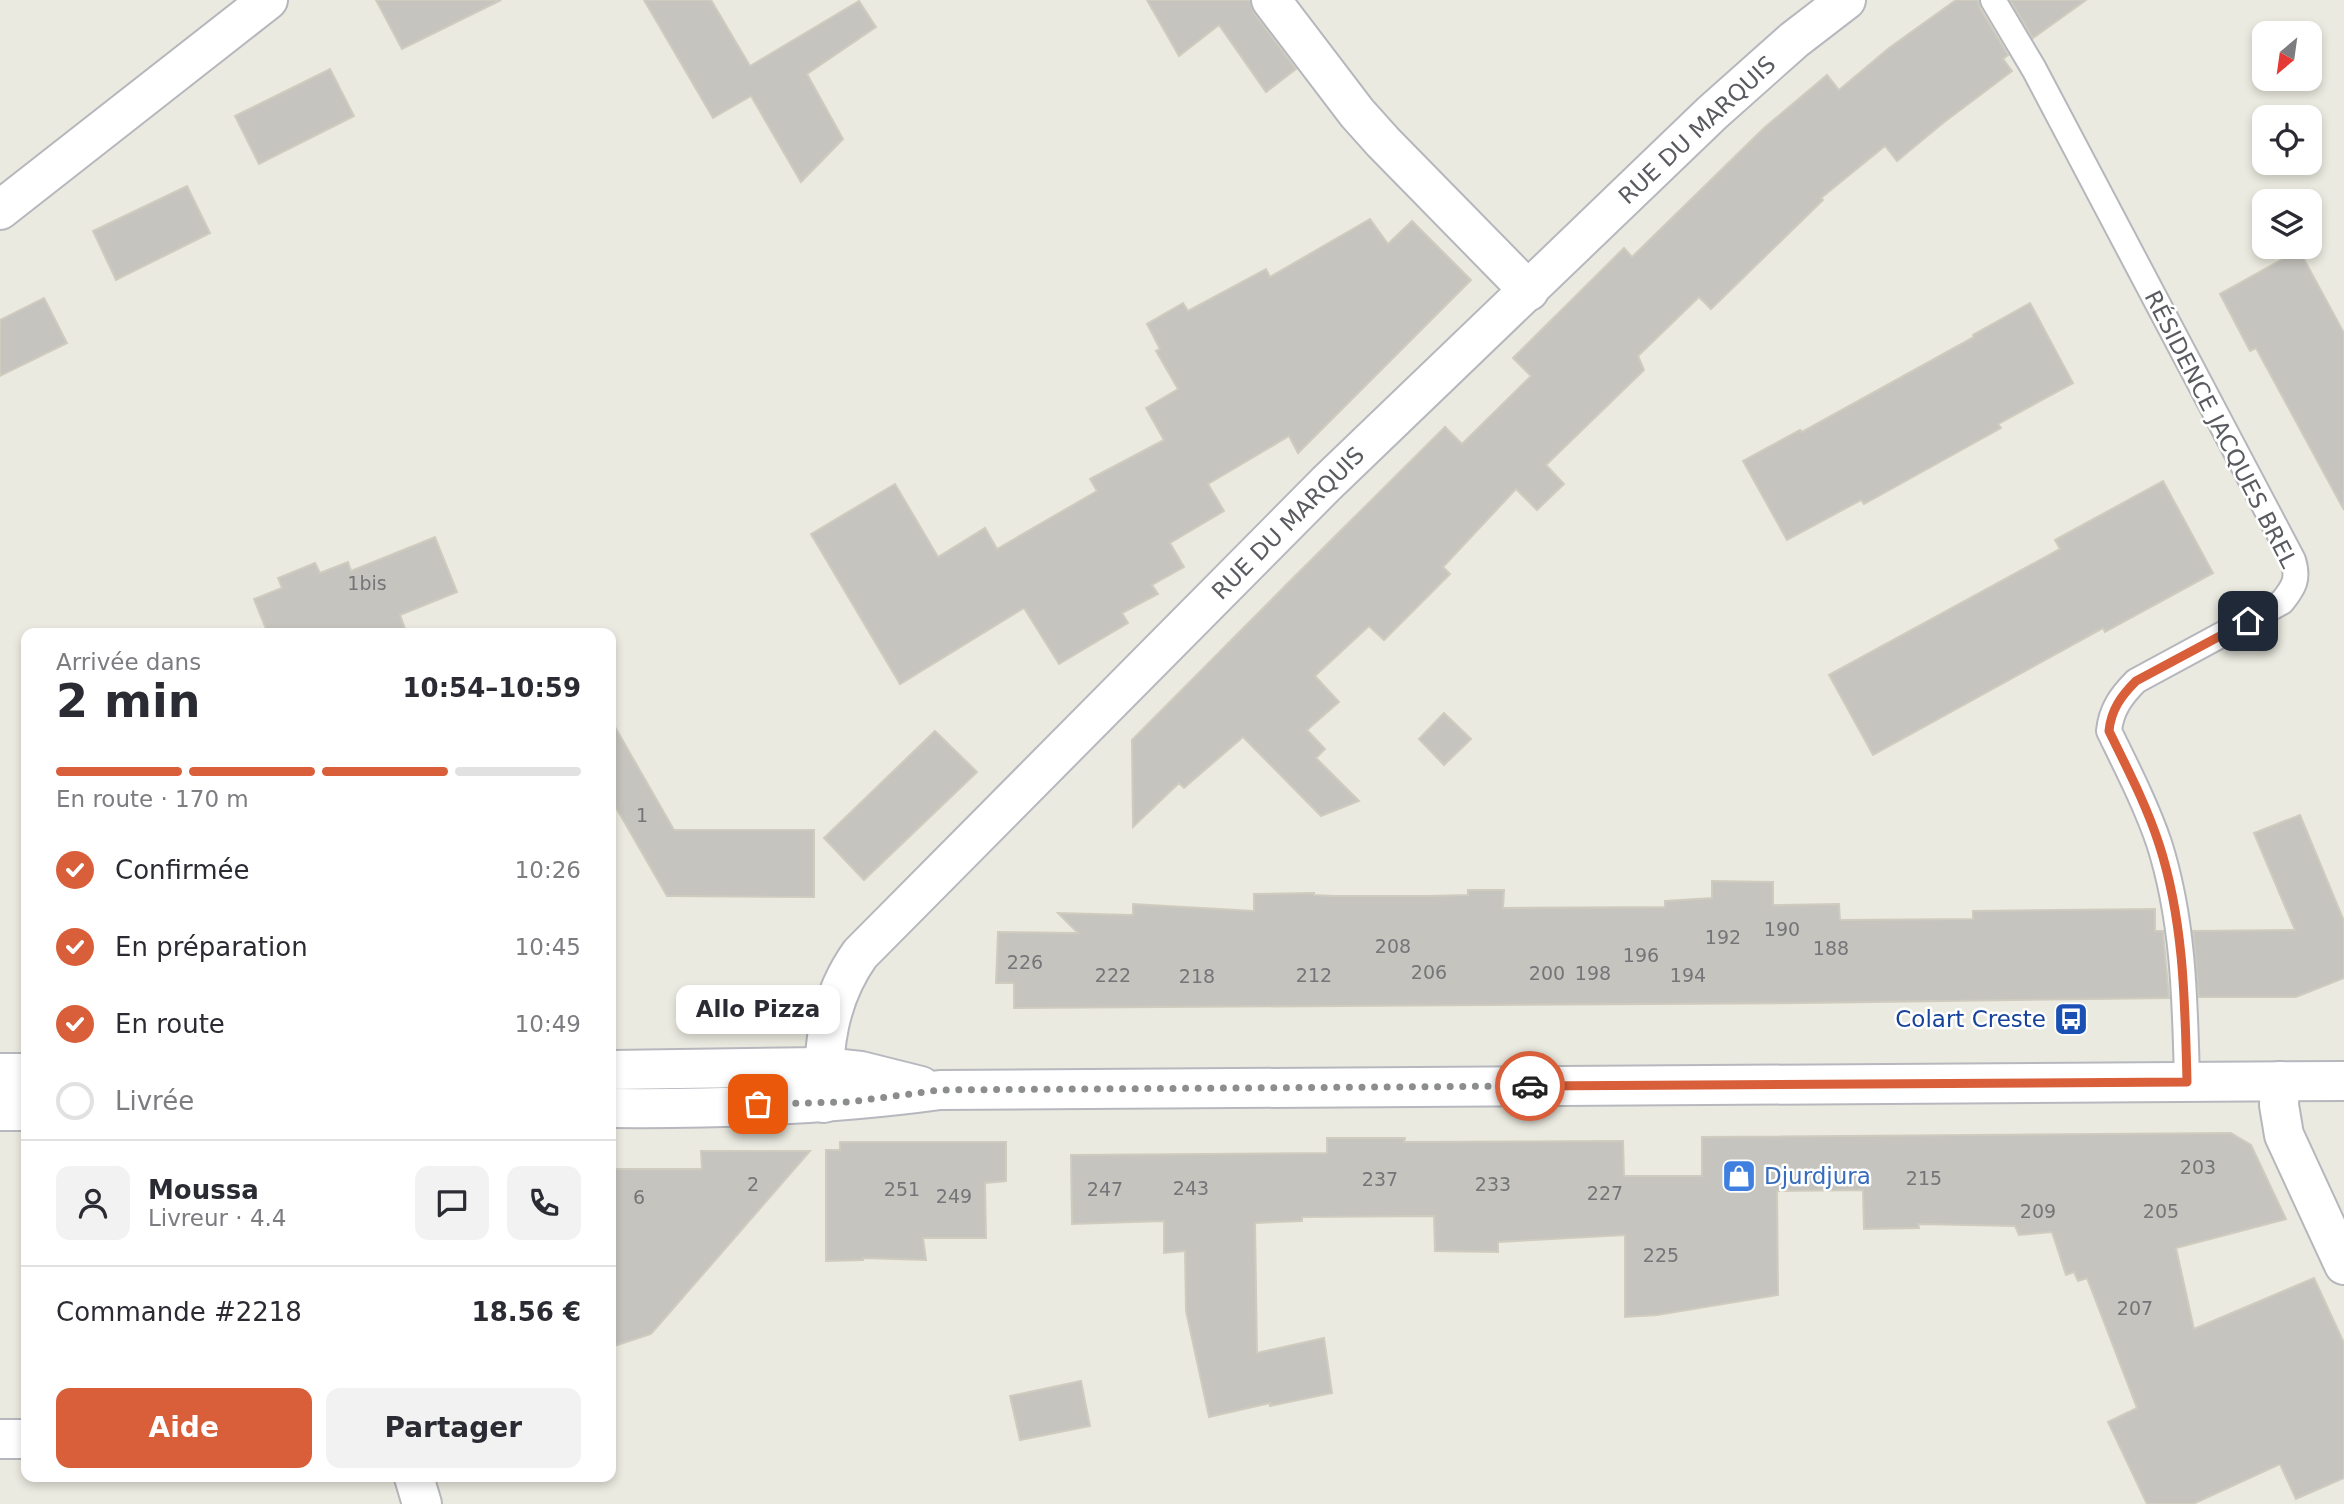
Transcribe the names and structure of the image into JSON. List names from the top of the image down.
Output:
{
  "streets": {
    "main road": ["RUE DU MARQUIS"],
    "lane": ["RÉSIDENCE JACQUES BREL"]
  },
  "places": {
    "bus stop": ["Colart Creste"],
    "other": ["Allo Pizza"],
    "shop": ["Djurdjura"]
  },
  "house_numbers": [
    "1bis",
    "1",
    "190",
    "192",
    "208",
    "188",
    "196",
    "226",
    "206",
    "200",
    "198",
    "222",
    "212",
    "194",
    "218",
    "203",
    "215",
    "237",
    "2",
    "233",
    "243",
    "251",
    "247",
    "227",
    "249",
    "6",
    "209",
    "205",
    "225",
    "207"
  ],
  "north": "bottom left",
  "page": {
    "heading": ["2 min", "Arrivée dans", "10:54–10:59"],
    "panel": [
      "Moussa",
      "Livreur · 4.4",
      "Commande #2218",
      "18.56 €"
    ],
    "bar": "En route · 170 m",
    "list": [
      ["Confirmée", "10:26"],
      ["En préparation", "10:45"],
      ["En route", "10:49"],
      "Livrée"
    ],
    "bubble": "Allo Pizza",
    "buttons": ["Aide", "Partager"]
  }
}
